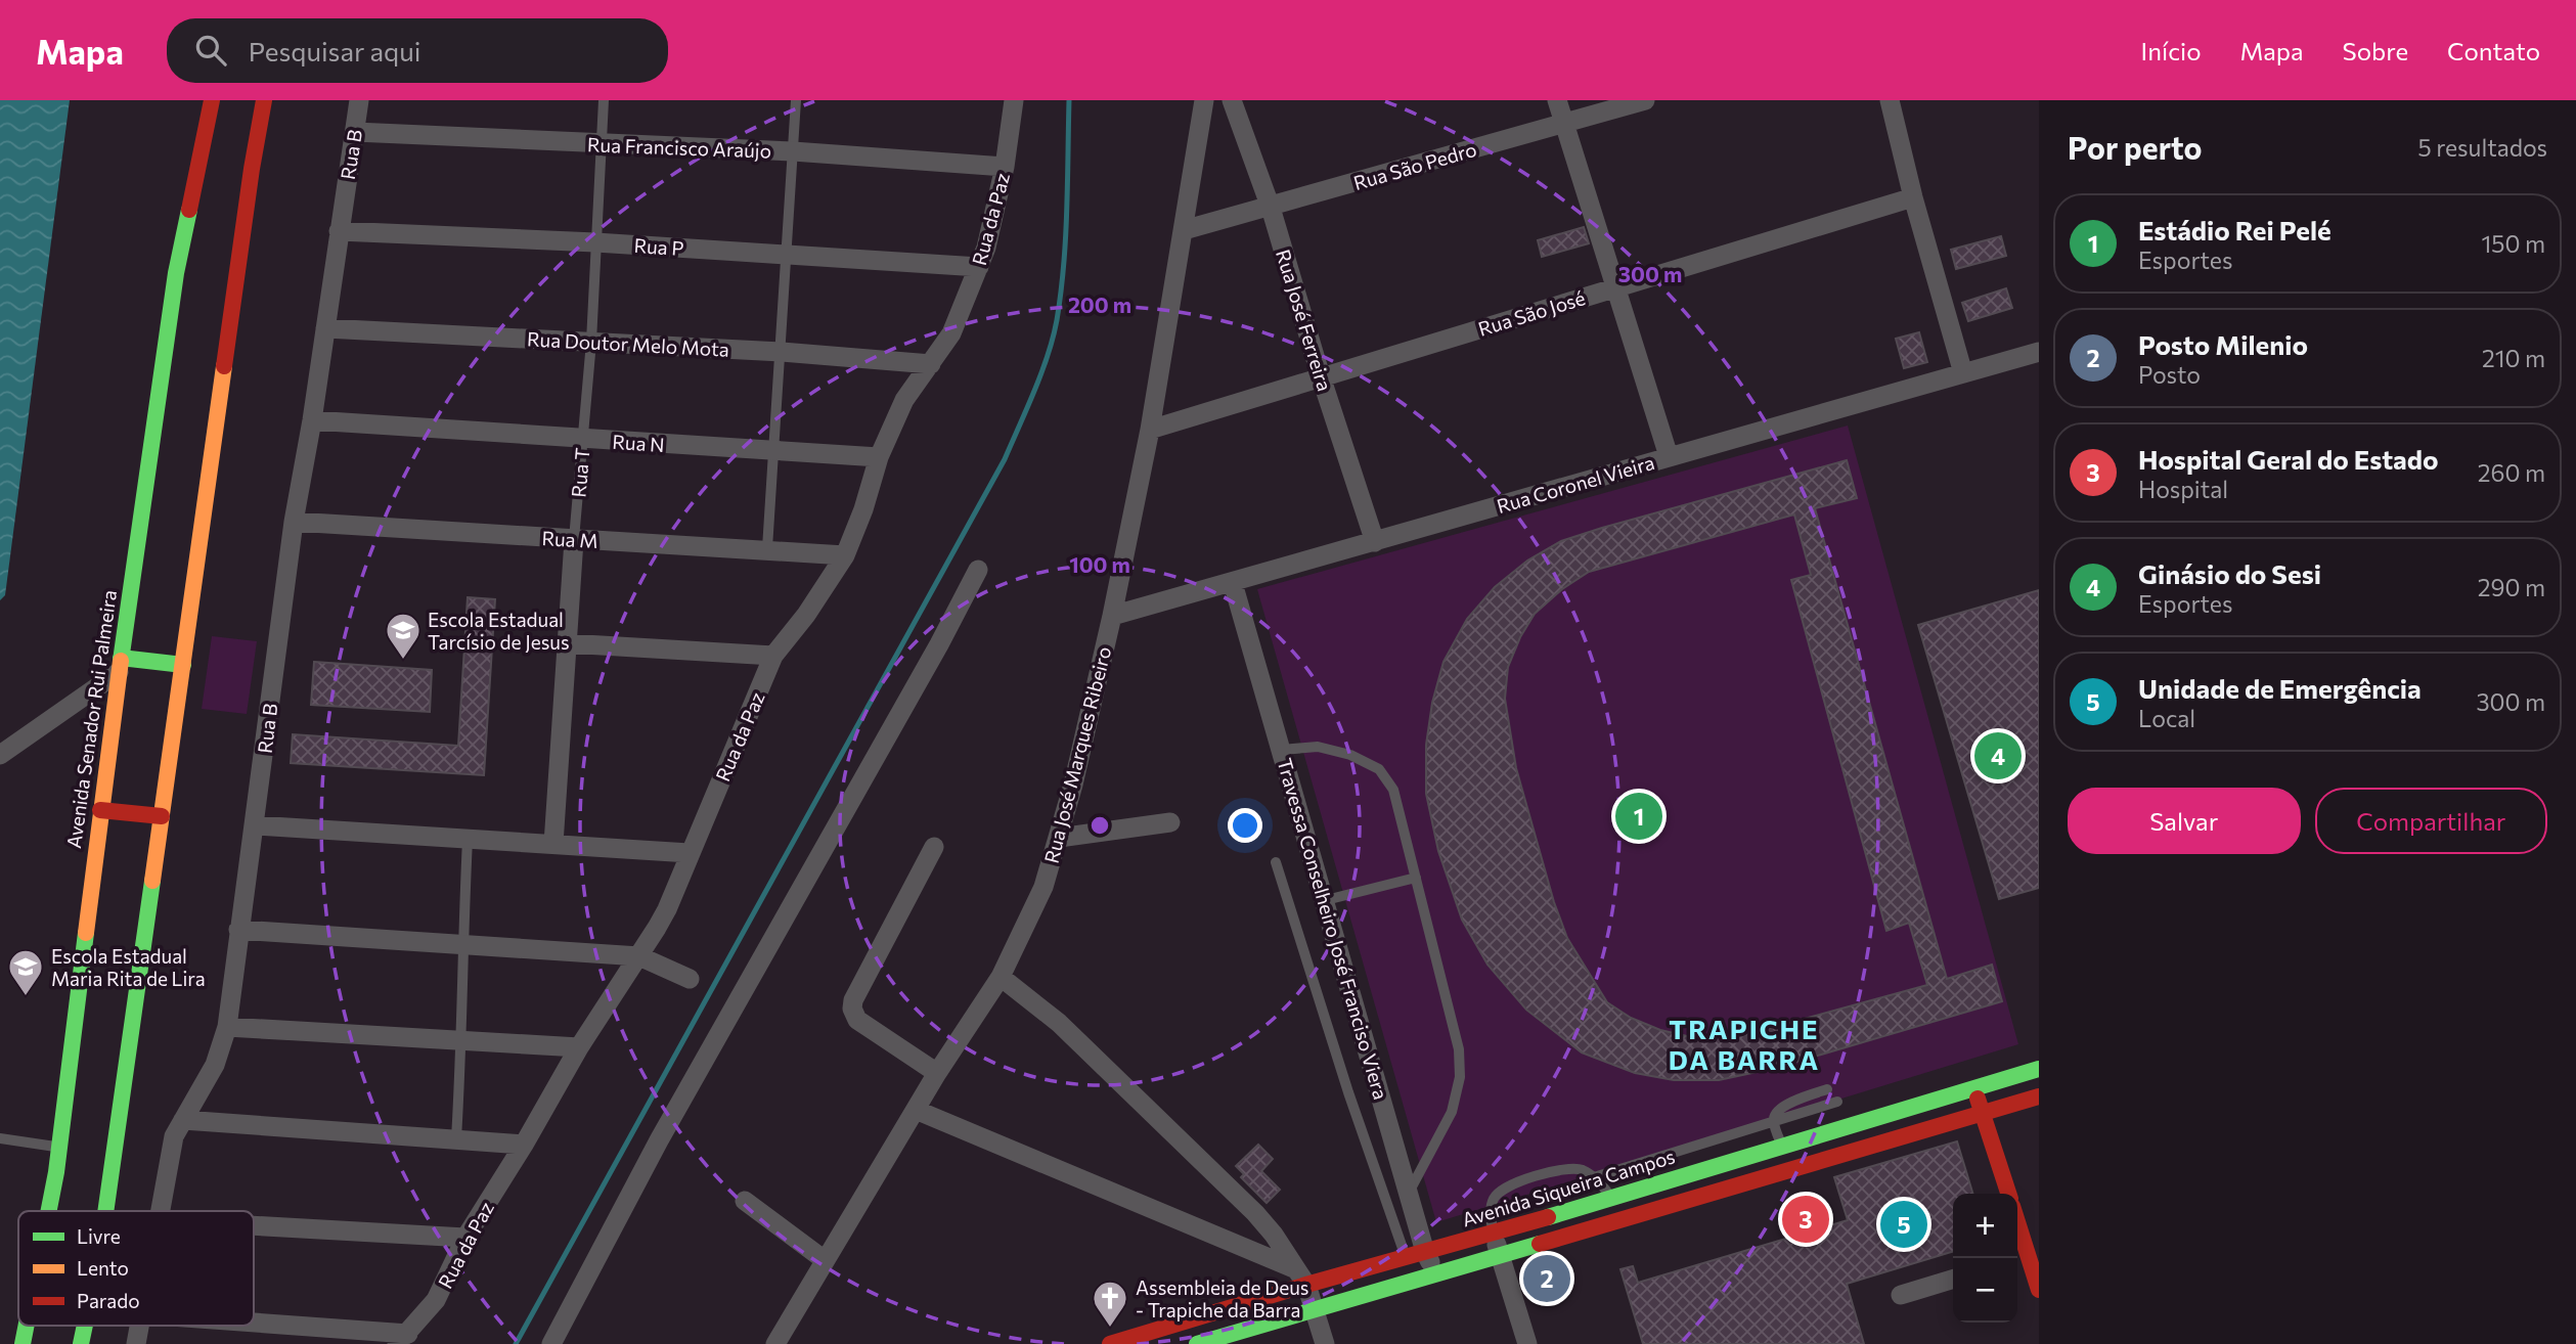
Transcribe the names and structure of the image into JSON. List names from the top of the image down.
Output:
{
  "streets": {
    "main road": ["Avenida Senador Rui Palmeira", "Avenida Siqueira Campos"],
    "street": [
      "Rua Francisco Araújo",
      "Rua B",
      "Rua São Pedro",
      "Rua da Paz",
      "Rua P",
      "Rua São José",
      "Rua José Ferreira",
      "Rua Doutor Melo Mota",
      "Rua N",
      "Rua T",
      "Rua Coronel Vieira",
      "Rua M",
      "Rua José Marques Ribeiro",
      "Travessa Conselheiro José Franciso Viera"
    ]
  },
  "crossings": [
    ["Rua Francisco Araújo", "Rua B"],
    ["Rua Francisco Araújo", "Rua da Paz"],
    ["Rua Francisco Araújo", "Rua T"],
    ["Rua B", "Rua P"],
    ["Rua B", "Rua Doutor Melo Mota"],
    ["Rua B", "Rua N"],
    ["Rua B", "Rua M"],
    ["Rua São Pedro", "Rua José Ferreira"],
    ["Rua São Pedro", "Rua José Marques Ribeiro"],
    ["Rua da Paz", "Rua P"],
    ["Rua da Paz", "Rua Doutor Melo Mota"],
    ["Rua da Paz", "Rua N"],
    ["Rua da Paz", "Rua M"],
    ["Rua P", "Rua T"],
    ["Rua São José", "Rua José Ferreira"],
    ["Rua São José", "Rua José Marques Ribeiro"],
    ["Rua José Ferreira", "Rua Coronel Vieira"],
    ["Rua Doutor Melo Mota", "Rua T"],
    ["Rua N", "Rua T"],
    ["Rua T", "Rua M"],
    ["Rua Coronel Vieira", "Rua José Marques Ribeiro"],
    ["Rua Coronel Vieira", "Travessa Conselheiro José Franciso Viera"],
    ["Travessa Conselheiro José Franciso Viera", "Avenida Siqueira Campos"]
  ],
  "districts": ["TRAPICHE DA BARRA"],
  "places": {
    "school or university": ["Escola Estadual Tarcísio de Jesus", "Escola Estadual Maria Rita de Lira"],
    "church": ["Assembleia de Deus - Trapiche da Barra"]
  },
  "legend": ["Livre", "Lento", "Parado"],
  "page": {
    "header": "Mapa",
    "search": "Pesquisar aqui",
    "nav": [
      "Início",
      "Mapa",
      "Sobre",
      "Contato"
    ],
    "heading": ["Por perto", "5 resultados"],
    "list": [
      {
        "mark": "1",
        "name": "Estádio Rei Pelé",
        "note": "Esportes",
        "value": "150 m"
      },
      {
        "mark": "2",
        "name": "Posto Milenio",
        "note": "Posto",
        "value": "210 m"
      },
      {
        "mark": "3",
        "name": "Hospital Geral do Estado",
        "note": "Hospital",
        "value": "260 m"
      },
      {
        "mark": "4",
        "name": "Ginásio do Sesi",
        "note": "Esportes",
        "value": "290 m"
      },
      {
        "mark": "5",
        "name": "Unidade de Emergência",
        "note": "Local",
        "value": "300 m"
      }
    ],
    "pins": [
      "4",
      "1",
      "3",
      "5",
      "2"
    ],
    "buttons": ["Salvar", "Compartilhar"],
    "map_buttons": ["+", "−"]
  },
  "rings": ["300 m", "200 m", "100 m"]
}
